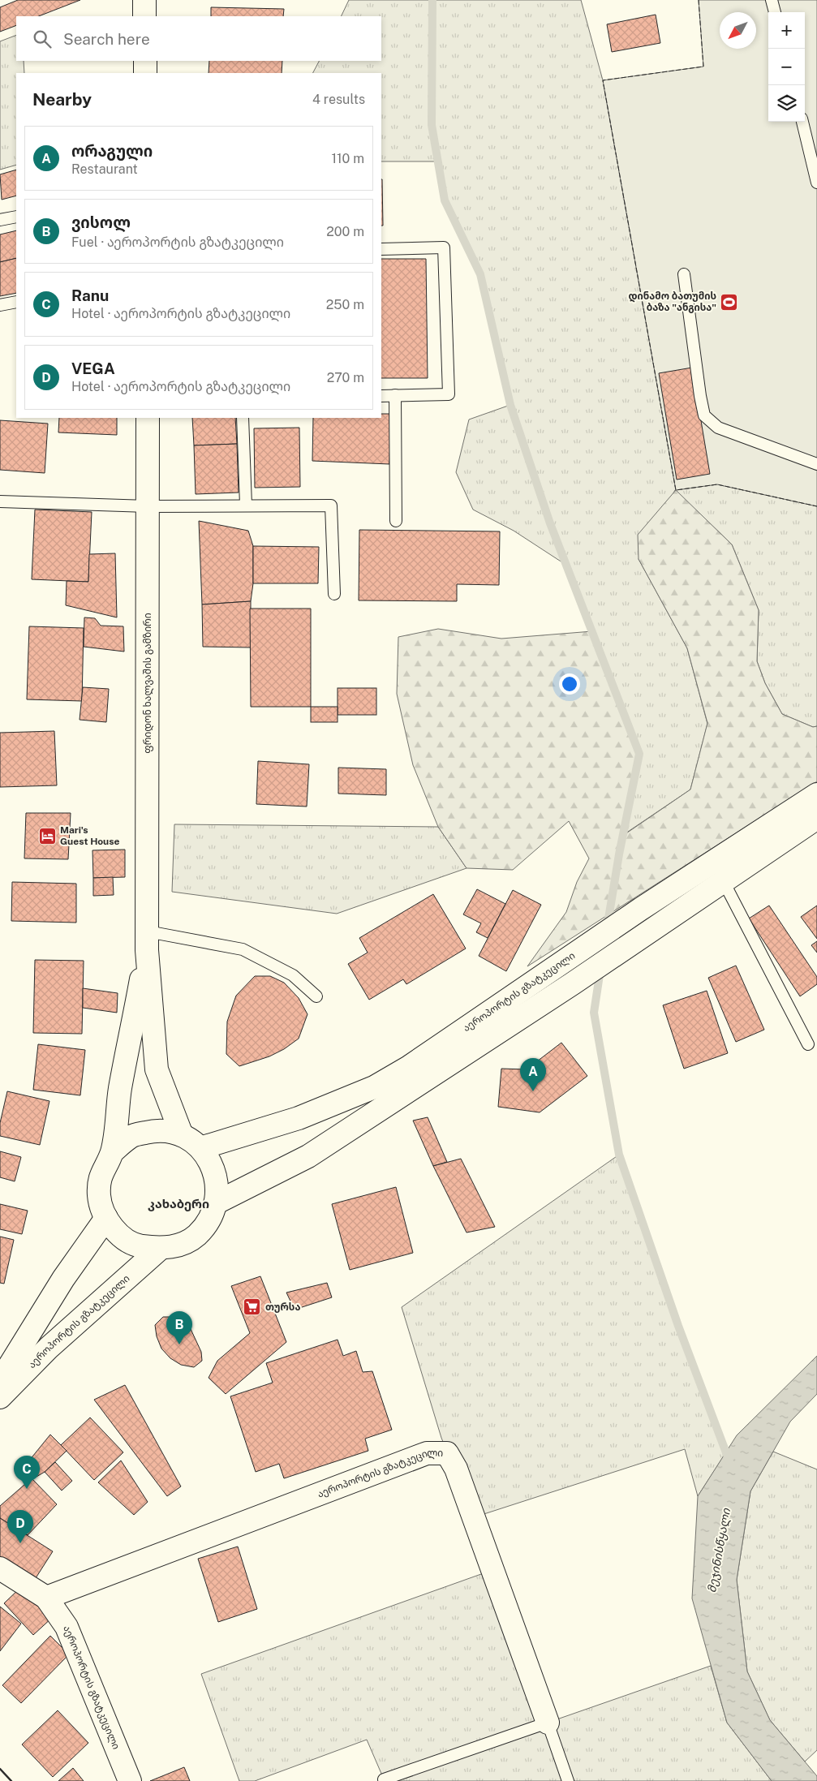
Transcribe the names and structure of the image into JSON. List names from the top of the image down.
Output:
{
  "streets": {
    "main road": ["ფრიდონ ხალვაშის გამზირი", "აეროპორტის გზატკეცილი"]
  },
  "districts": ["კახაბერი"],
  "water": ["მეჯინისწყალი"],
  "places": {
    "sports": ["დინამო ბათუმის ბაზა \"ანგისა\""],
    "hotel": ["Mari's Guest House"],
    "supermarket": ["თურსა"]
  },
  "north": "bottom left",
  "page": {
    "map_buttons": ["+", "−"],
    "search": "Search here",
    "heading": ["Nearby", "4 results"],
    "list": [
      {
        "mark": "A",
        "name": "ორაგული",
        "note": "Restaurant",
        "value": "110 m"
      },
      {
        "mark": "B",
        "name": "ვისოლ",
        "note": "Fuel · აეროპორტის გზატკეცილი",
        "value": "200 m"
      },
      {
        "mark": "C",
        "name": "Ranu",
        "note": "Hotel · აეროპორტის გზატკეცილი",
        "value": "250 m"
      },
      {
        "mark": "D",
        "name": "VEGA",
        "note": "Hotel · აეროპორტის გზატკეცილი",
        "value": "270 m"
      }
    ],
    "pins": [
      "A",
      "B",
      "C",
      "D"
    ]
  }
}
